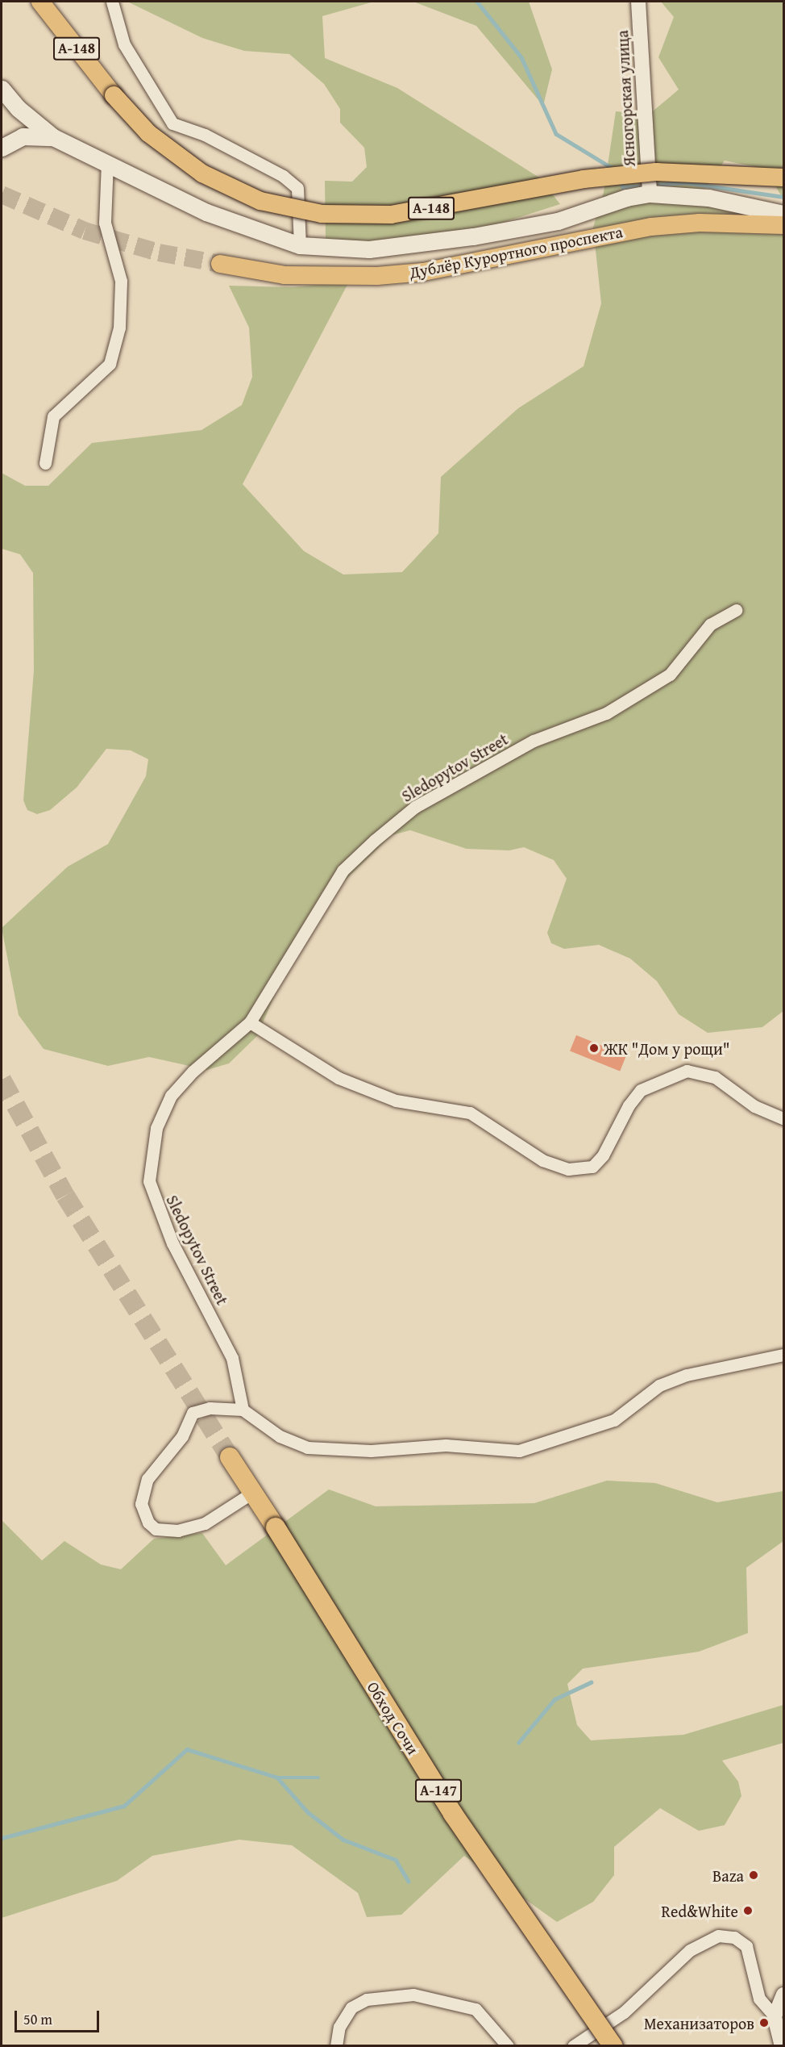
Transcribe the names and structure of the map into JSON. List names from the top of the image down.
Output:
{
  "streets": {
    "highway": ["Обход Сочи", "А-147"],
    "main road": ["А-148", "Дублёр Курортного проспекта"],
    "street": ["Ясногорская улица", "Sledopytov Street"]
  },
  "places": [
    "ЖК \"Дом у рощи\"",
    "Baza",
    "Red&White",
    "Механизаторов"
  ],
  "scale_bar": "50 m"
}
